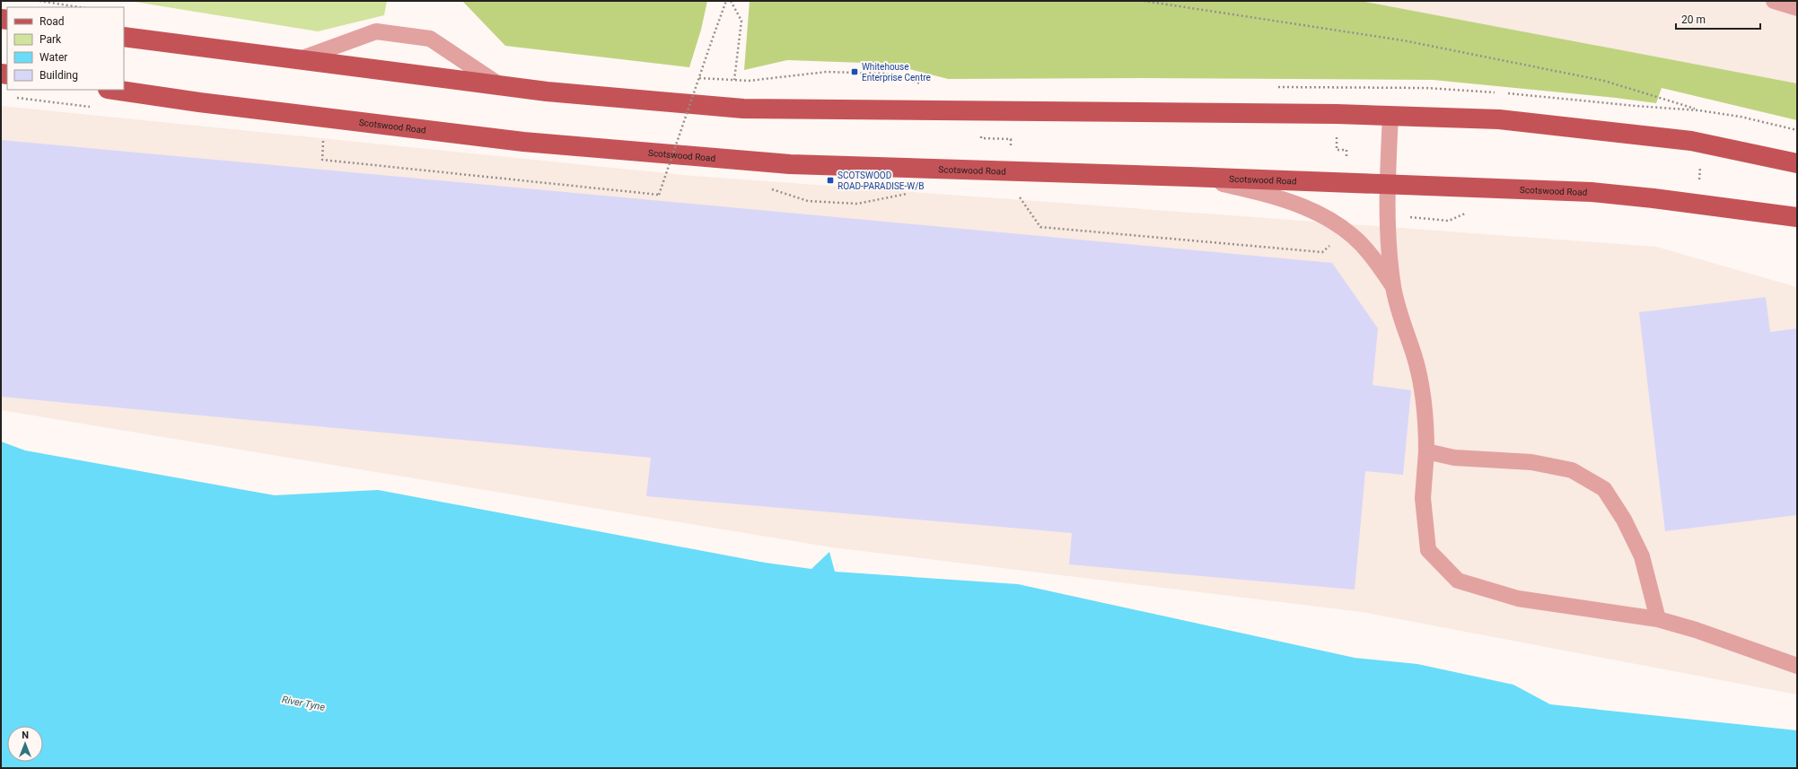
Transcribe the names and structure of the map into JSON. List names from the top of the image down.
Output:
{
  "streets": {
    "main road": ["Scotswood Road"]
  },
  "water": ["River Tyne"],
  "places": {
    "transit": ["Whitehouse Enterprise Centre", "SCOTSWOOD ROAD-PARADISE-W/B"]
  },
  "legend": [
    "Road",
    "Park",
    "Water",
    "Building"
  ],
  "scale_bar": "20 m",
  "north": "top"
}
